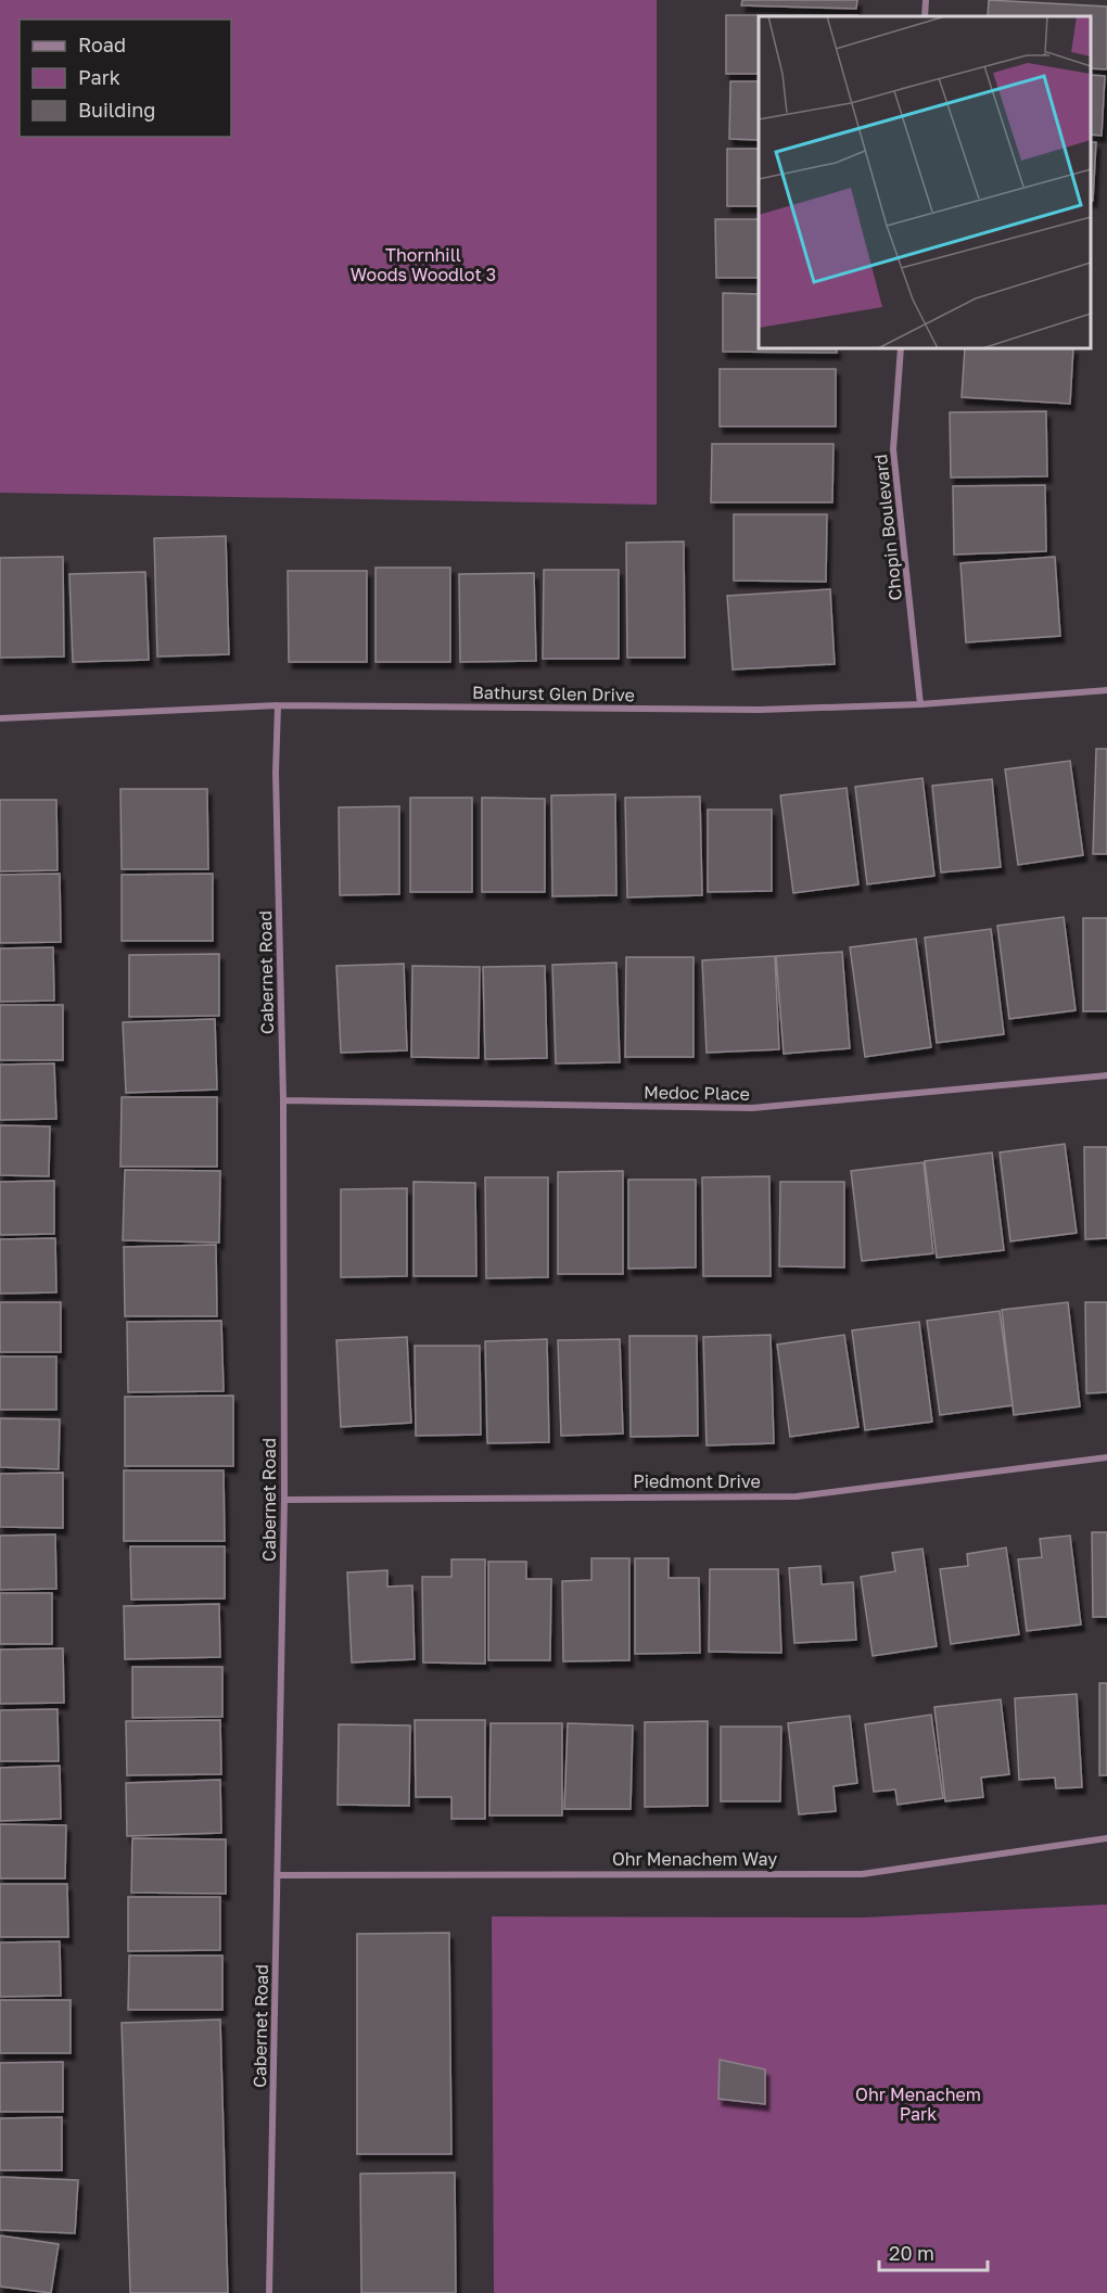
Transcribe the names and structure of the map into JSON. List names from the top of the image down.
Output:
{
  "streets": {
    "street": [
      "Chopin Boulevard",
      "Bathurst Glen Drive",
      "Cabernet Road",
      "Medoc Place",
      "Piedmont Drive",
      "Ohr Menachem Way"
    ]
  },
  "crossings": [
    ["Chopin Boulevard", "Bathurst Glen Drive"],
    ["Bathurst Glen Drive", "Cabernet Road"],
    ["Cabernet Road", "Medoc Place"],
    ["Cabernet Road", "Piedmont Drive"],
    ["Cabernet Road", "Ohr Menachem Way"]
  ],
  "parks": ["Thornhill Woods Woodlot 3", "Ohr Menachem Park"],
  "legend": ["Road", "Park", "Building"],
  "scale_bar": "20 m"
}
